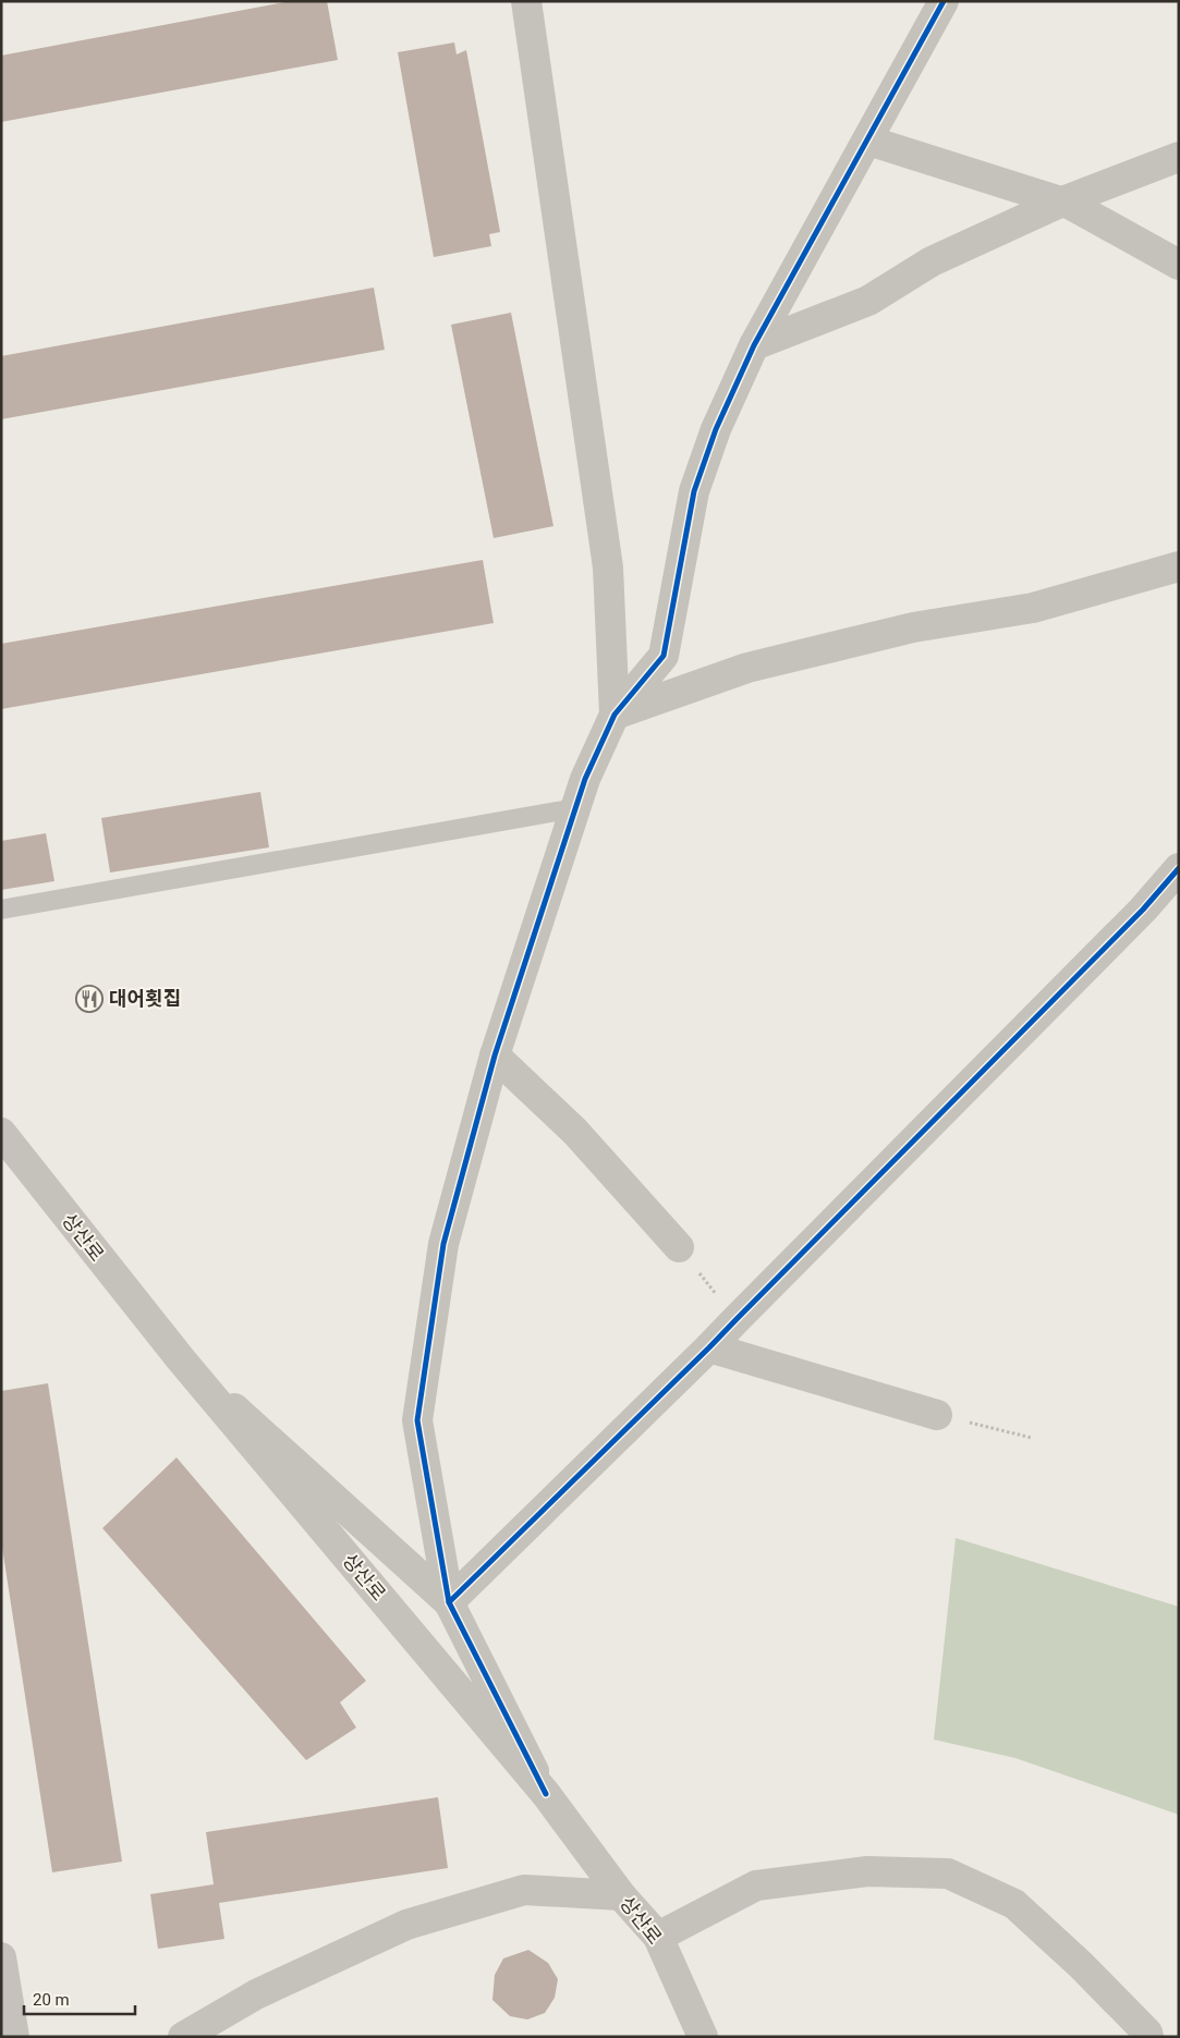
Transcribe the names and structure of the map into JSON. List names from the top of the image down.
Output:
{
  "streets": {
    "street": ["상산로"]
  },
  "places": {
    "restaurant": ["대어횟집"]
  },
  "scale_bar": "20 m"
}
